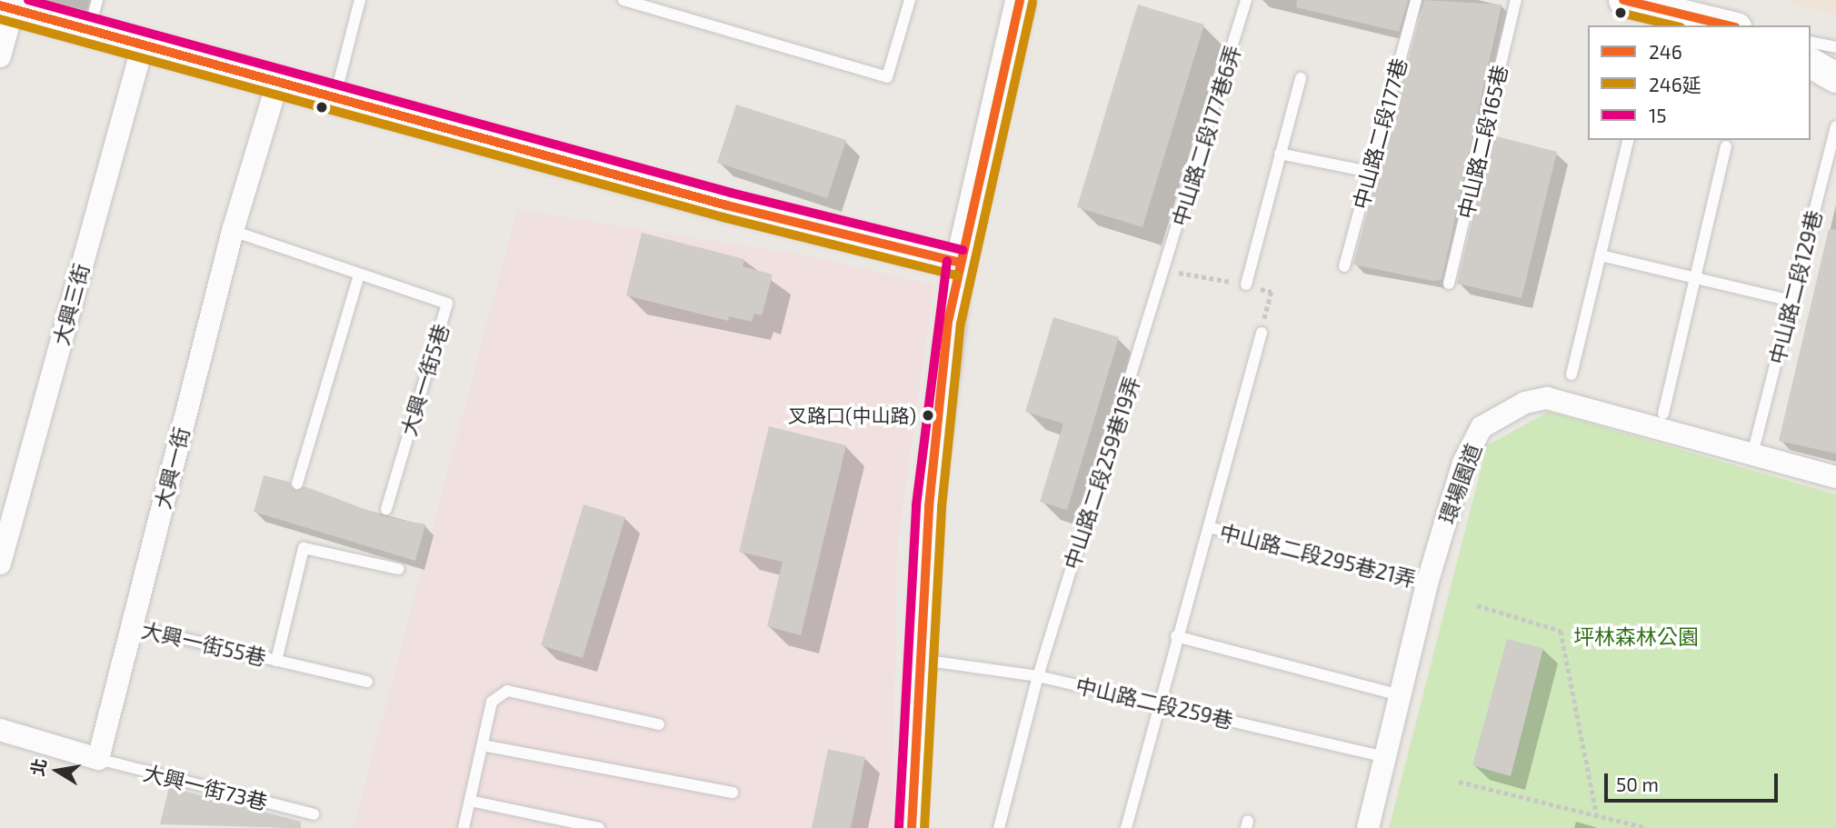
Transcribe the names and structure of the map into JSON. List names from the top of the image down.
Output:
{
  "streets": {
    "street": ["大興三街", "大興一街", "環場園道"],
    "lane": [
      "中山路二段177巷",
      "中山路二段177巷6弄",
      "中山路二段165巷",
      "中山路二段129巷",
      "大興一街5巷",
      "中山路二段259巷19弄",
      "中山路二段295巷21弄",
      "大興一街55巷",
      "中山路二段259巷",
      "大興一街73巷"
    ]
  },
  "crossings": [
    ["中山路二段177巷6弄", "中山路二段259巷19弄"],
    ["大興一街5巷", "大興一街"],
    ["大興一街", "大興一街55巷"],
    ["大興一街", "大興一街73巷"],
    ["中山路二段259巷19弄", "中山路二段259巷"],
    ["環場園道", "中山路二段295巷21弄"],
    ["環場園道", "中山路二段259巷"],
    ["中山路二段295巷21弄", "中山路二段259巷"]
  ],
  "parks": ["坪林森林公園"],
  "places": ["叉路口(中山路)"],
  "lines": ["transit line 246", "transit line 15", "transit line 246延"],
  "legend": ["246", "246延", "15"],
  "scale_bar": "50 m",
  "north": "left"
}
